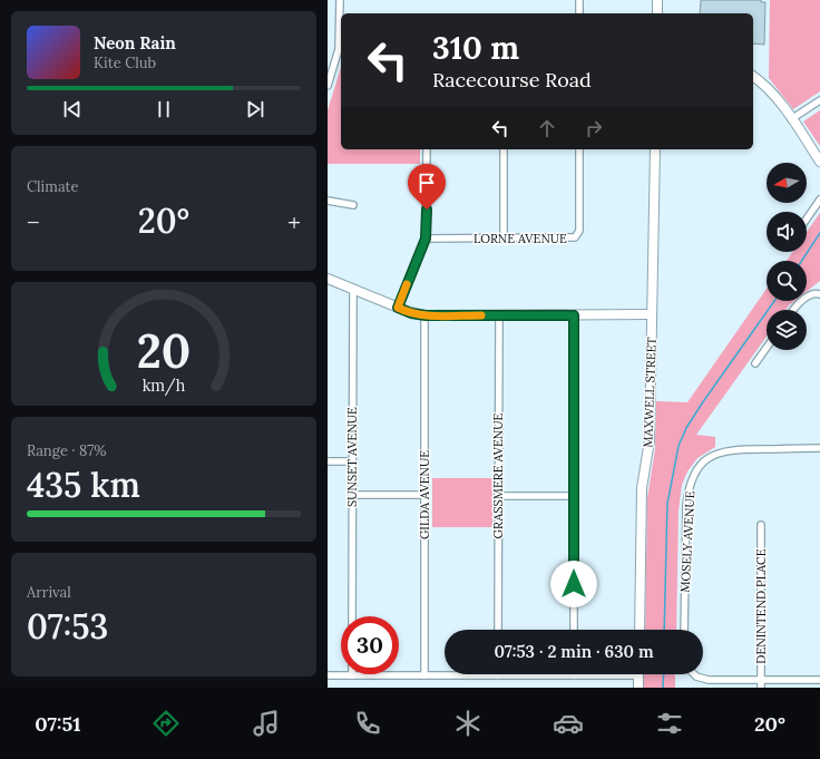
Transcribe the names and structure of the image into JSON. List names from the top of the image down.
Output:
{
  "streets": {
    "main road": ["MAXWELL STREET"],
    "street": [
      "LORNE AVENUE",
      "SUNSET AVENUE",
      "GRASSMERE AVENUE",
      "GILDA AVENUE",
      "MOSELY AVENUE",
      "DENINTEND PLACE"
    ]
  },
  "north": "left",
  "page": {
    "turn": ["310 m", "Racecourse Road"],
    "song": ["Neon Rain", "Kite Club"],
    "tile": [
      "Climate",
      ["Range · 87%", "435 km"],
      ["Arrival", "07:53"]
    ],
    "heat": ["−", "20°", "+"],
    "limit": "30",
    "trip": "07:53 · 2 min · 630 m",
    "tabs": ["07:51", "20°"],
    "gauge": ["20", "km/h"]
  }
}
